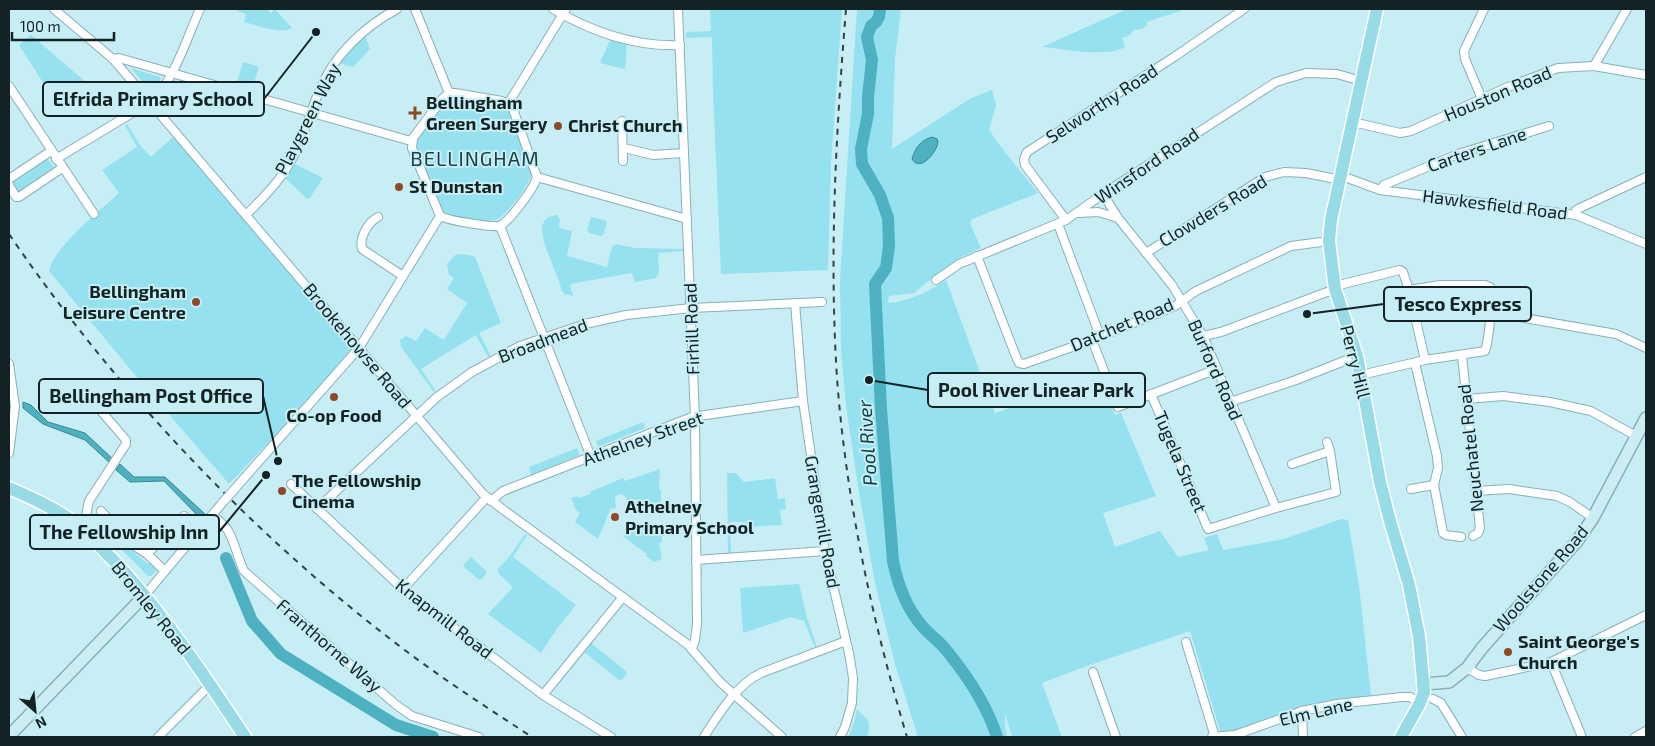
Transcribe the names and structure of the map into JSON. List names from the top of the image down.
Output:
{
  "streets": {
    "main road": ["Perry Hill", "Bromley Road"],
    "street": [
      "Houston Road",
      "Selworthy Road",
      "Playgreen Way",
      "Carters Lane",
      "Winsford Road",
      "Hawkesfield Road",
      "Clowders Road",
      "Datchet Road",
      "Firhill Road",
      "Broadmead",
      "Brookehowse Road",
      "Burford Road",
      "Athelney Street",
      "Neuchatel Road",
      "Tugela Street",
      "Grangemill Road",
      "Woolstone Road",
      "Knapmill Road",
      "Franthorne Way",
      "Elm Lane"
    ]
  },
  "crossings": [
    ["Houston Road", "Perry Hill"],
    ["Selworthy Road", "Winsford Road"],
    ["Playgreen Way", "Brookehowse Road"],
    ["Carters Lane", "Hawkesfield Road"],
    ["Winsford Road", "Datchet Road"],
    ["Winsford Road", "Perry Hill"],
    ["Winsford Road", "Burford Road"],
    ["Hawkesfield Road", "Clowders Road"],
    ["Hawkesfield Road", "Perry Hill"],
    ["Clowders Road", "Perry Hill"],
    ["Clowders Road", "Burford Road"],
    ["Datchet Road", "Perry Hill"],
    ["Datchet Road", "Burford Road"],
    ["Firhill Road", "Broadmead"],
    ["Firhill Road", "Brookehowse Road"],
    ["Firhill Road", "Athelney Street"],
    ["Broadmead", "Brookehowse Road"],
    ["Broadmead", "Grangemill Road"],
    ["Broadmead", "Knapmill Road"],
    ["Brookehowse Road", "Athelney Street"],
    ["Perry Hill", "Woolstone Road"],
    ["Perry Hill", "Elm Lane"],
    ["Burford Road", "Tugela Street"],
    ["Athelney Street", "Grangemill Road"],
    ["Athelney Street", "Knapmill Road"]
  ],
  "districts": ["BELLINGHAM"],
  "water": ["Pool River"],
  "places": {
    "other": [
      "Elfrida Primary School",
      "Christ Church",
      "St Dunstan",
      "Bellingham Leisure Centre",
      "Tesco Express",
      "Pool River Linear Park",
      "Co-op Food",
      "Bellingham Post Office",
      "The Fellowship Inn",
      "The Fellowship Cinema",
      "Athelney Primary School",
      "Saint George's Church"
    ],
    "health": ["Bellingham Green Surgery"]
  },
  "scale_bar": "100 m",
  "north": "bottom right"
}
